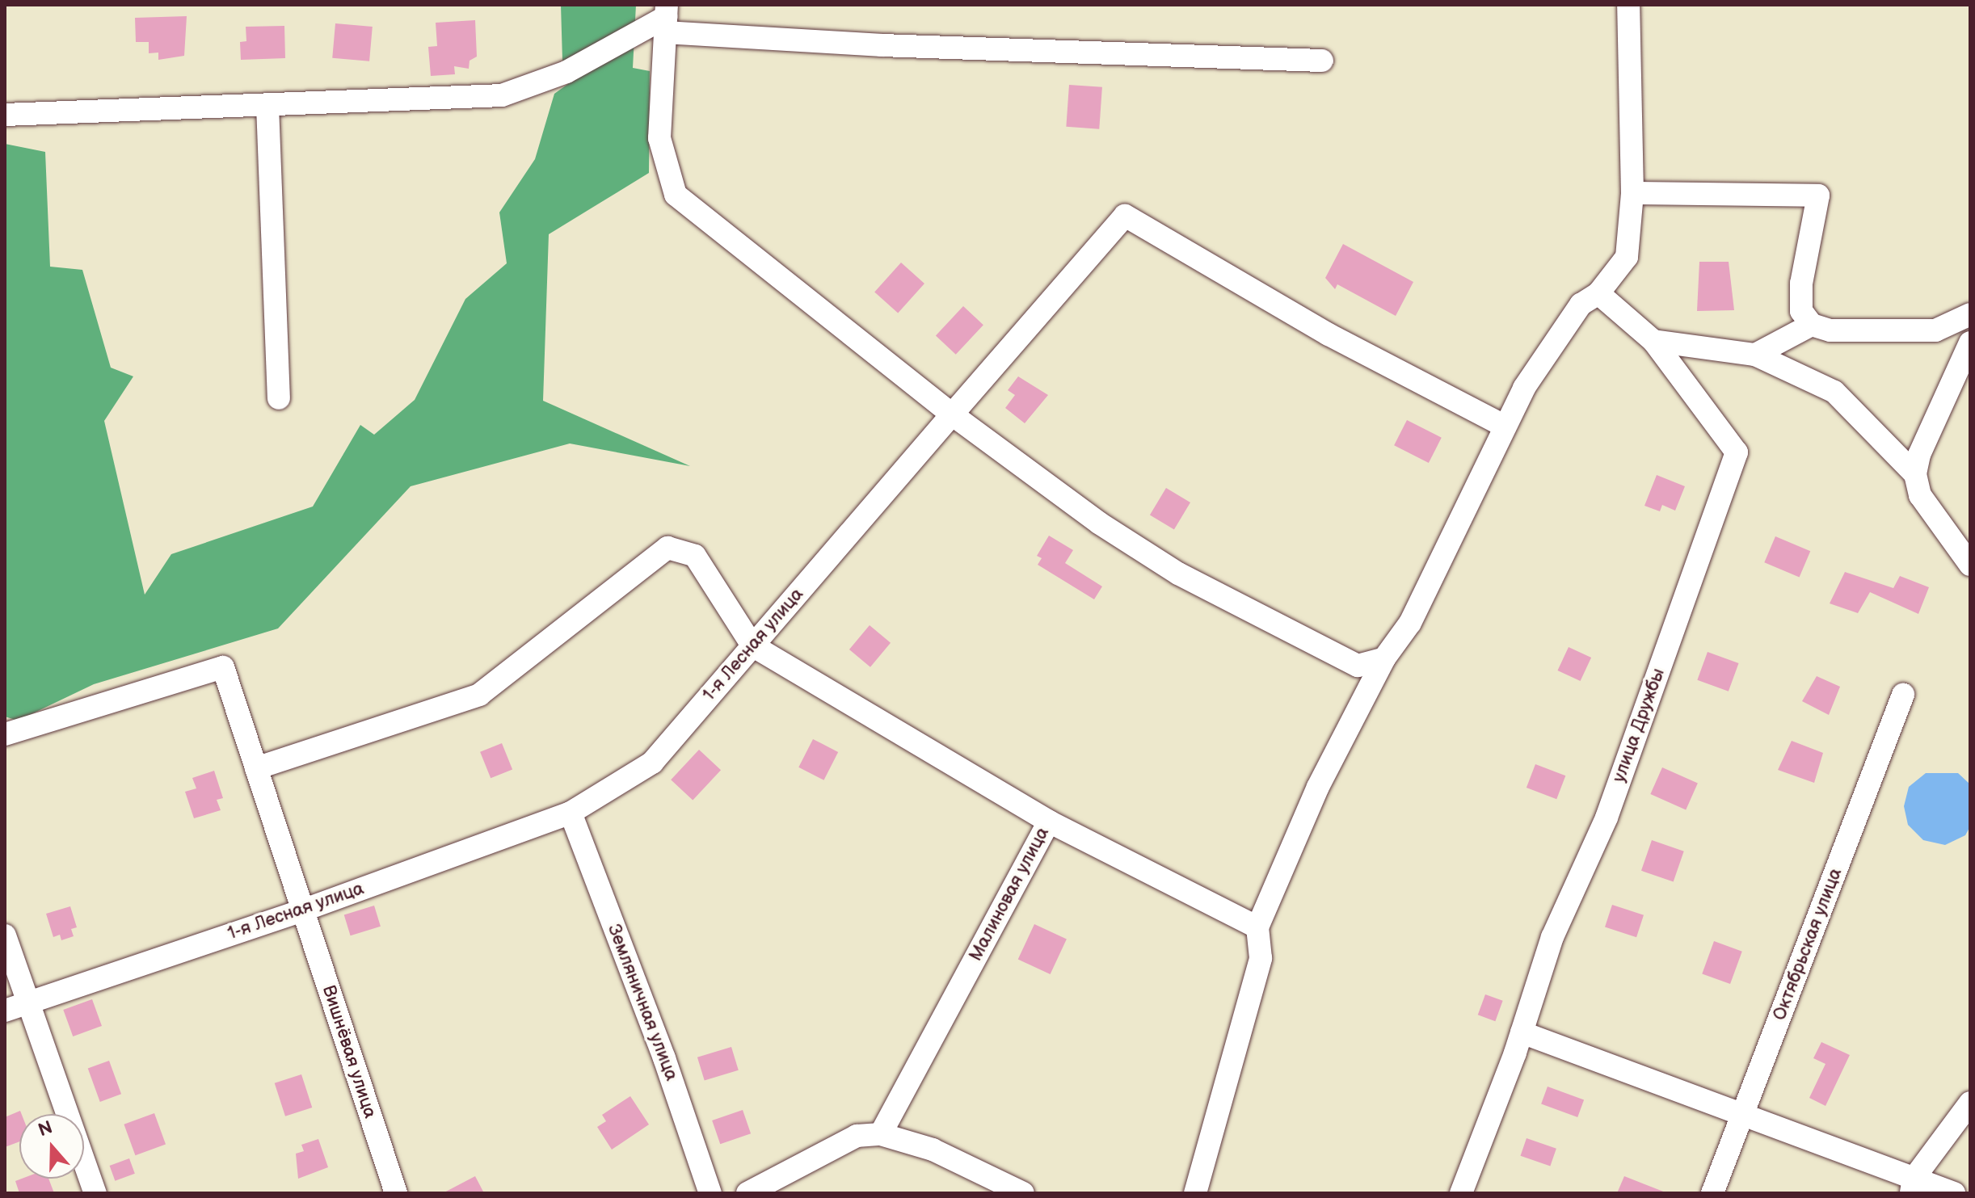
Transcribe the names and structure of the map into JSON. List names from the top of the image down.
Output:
{
  "streets": {
    "street": [
      "1-я Лесная улица",
      "улица Дружбы",
      "Малиновая улица",
      "Октябрьская улица",
      "Земляничная улица",
      "Вишнёвая улица"
    ]
  },
  "crossings": [
    ["1-я Лесная улица", "Малиновая улица"],
    ["1-я Лесная улица", "Земляничная улица"],
    ["1-я Лесная улица", "Вишнёвая улица"]
  ],
  "north": "top"
}
